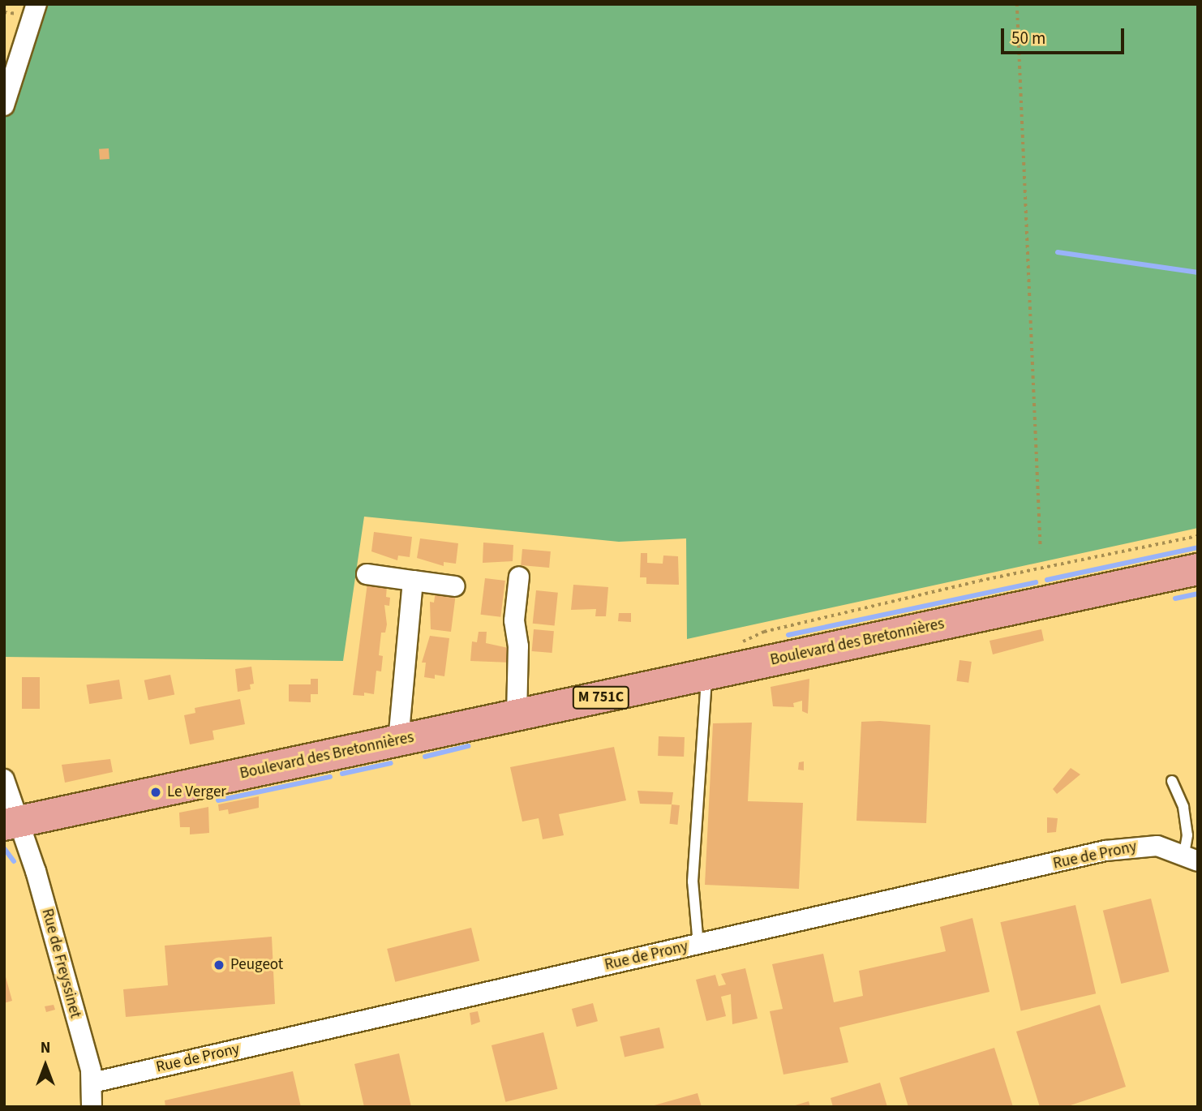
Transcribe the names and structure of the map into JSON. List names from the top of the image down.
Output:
{
  "streets": {
    "main road": ["Boulevard des Bretonnières", "M 751C"],
    "street": ["Rue de Prony", "Rue de Freyssinet"]
  },
  "crossings": [
    ["Boulevard des Bretonnières", "Rue de Freyssinet"],
    ["Rue de Prony", "Rue de Freyssinet"]
  ],
  "places": ["Le Verger", "Peugeot"],
  "scale_bar": "50 m",
  "north": "top"
}
